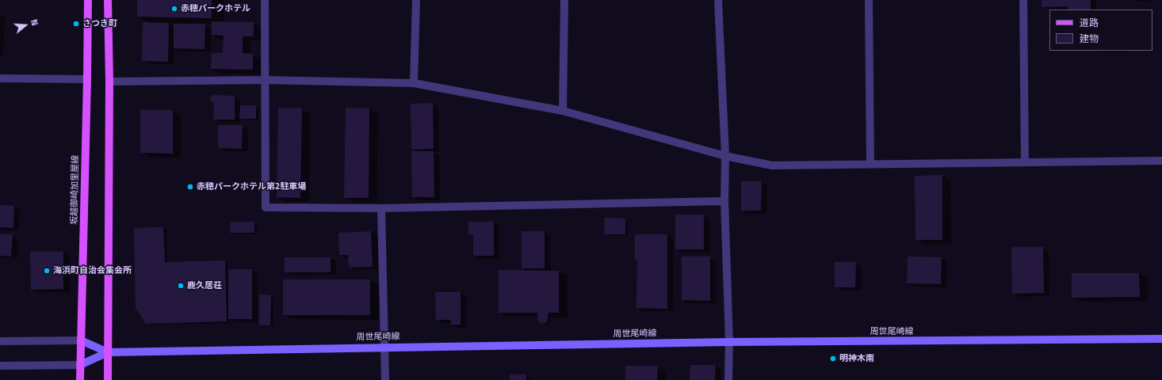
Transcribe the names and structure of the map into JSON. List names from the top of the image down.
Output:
{
  "streets": {
    "main road": ["坂越御崎加里屋線", "周世尾崎線"]
  },
  "crossings": [
    ["坂越御崎加里屋線", "周世尾崎線"]
  ],
  "places": [
    "赤穂パークホテル",
    "さつき町",
    "赤穂パークホテル第2駐車場",
    "海浜町自治会集会所",
    "鹿久居荘",
    "明神木南"
  ],
  "legend": ["道路", "建物"],
  "north": "right"
}
